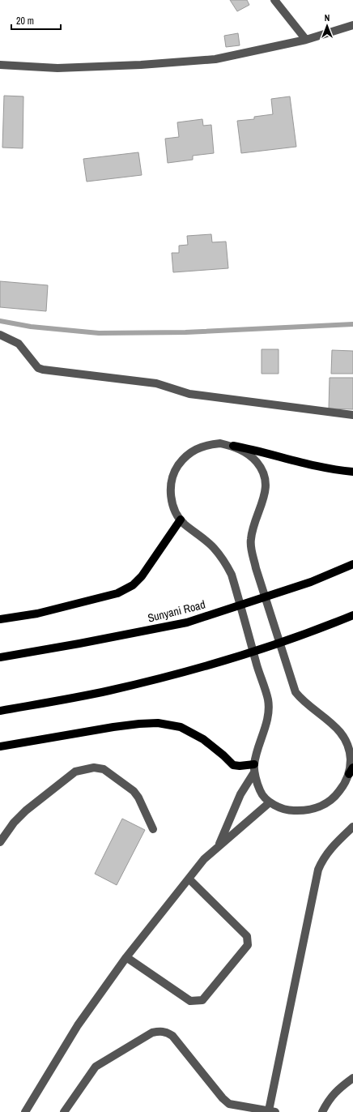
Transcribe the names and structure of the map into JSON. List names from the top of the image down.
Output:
{
  "streets": {
    "main road": ["Sunyani Road"]
  },
  "scale_bar": "20 m",
  "north": "top"
}
